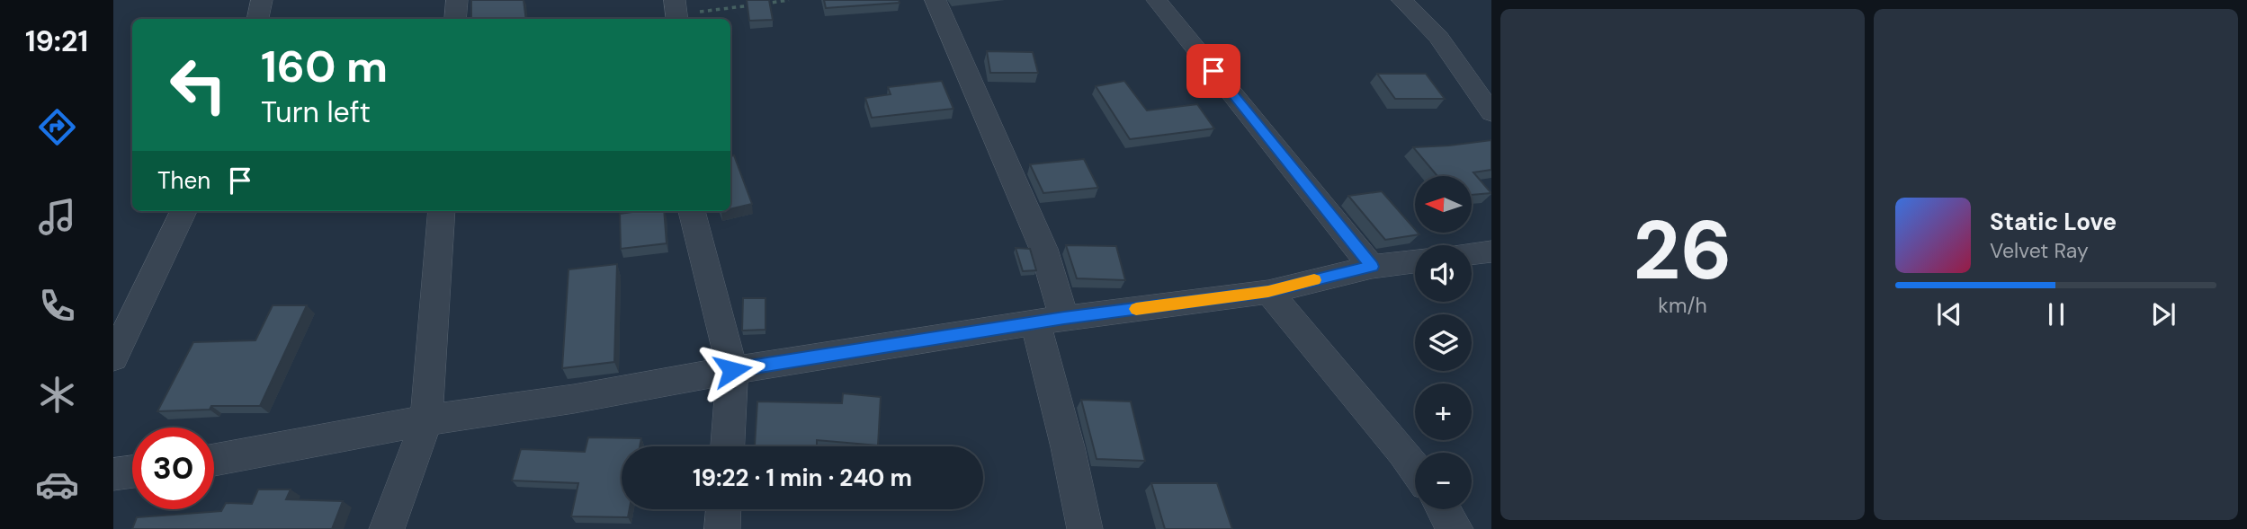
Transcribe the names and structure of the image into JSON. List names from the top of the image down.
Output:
{
  "north": "left",
  "page": {
    "tabs": "19:21",
    "tile": ["26", "km/h"],
    "turn": ["160 m", "Turn left"],
    "then": "Then",
    "map_buttons": ["+", "−"],
    "song": ["Static Love", "Velvet Ray"],
    "limit": "30",
    "trip": "19:22 · 1 min · 240 m"
  }
}
